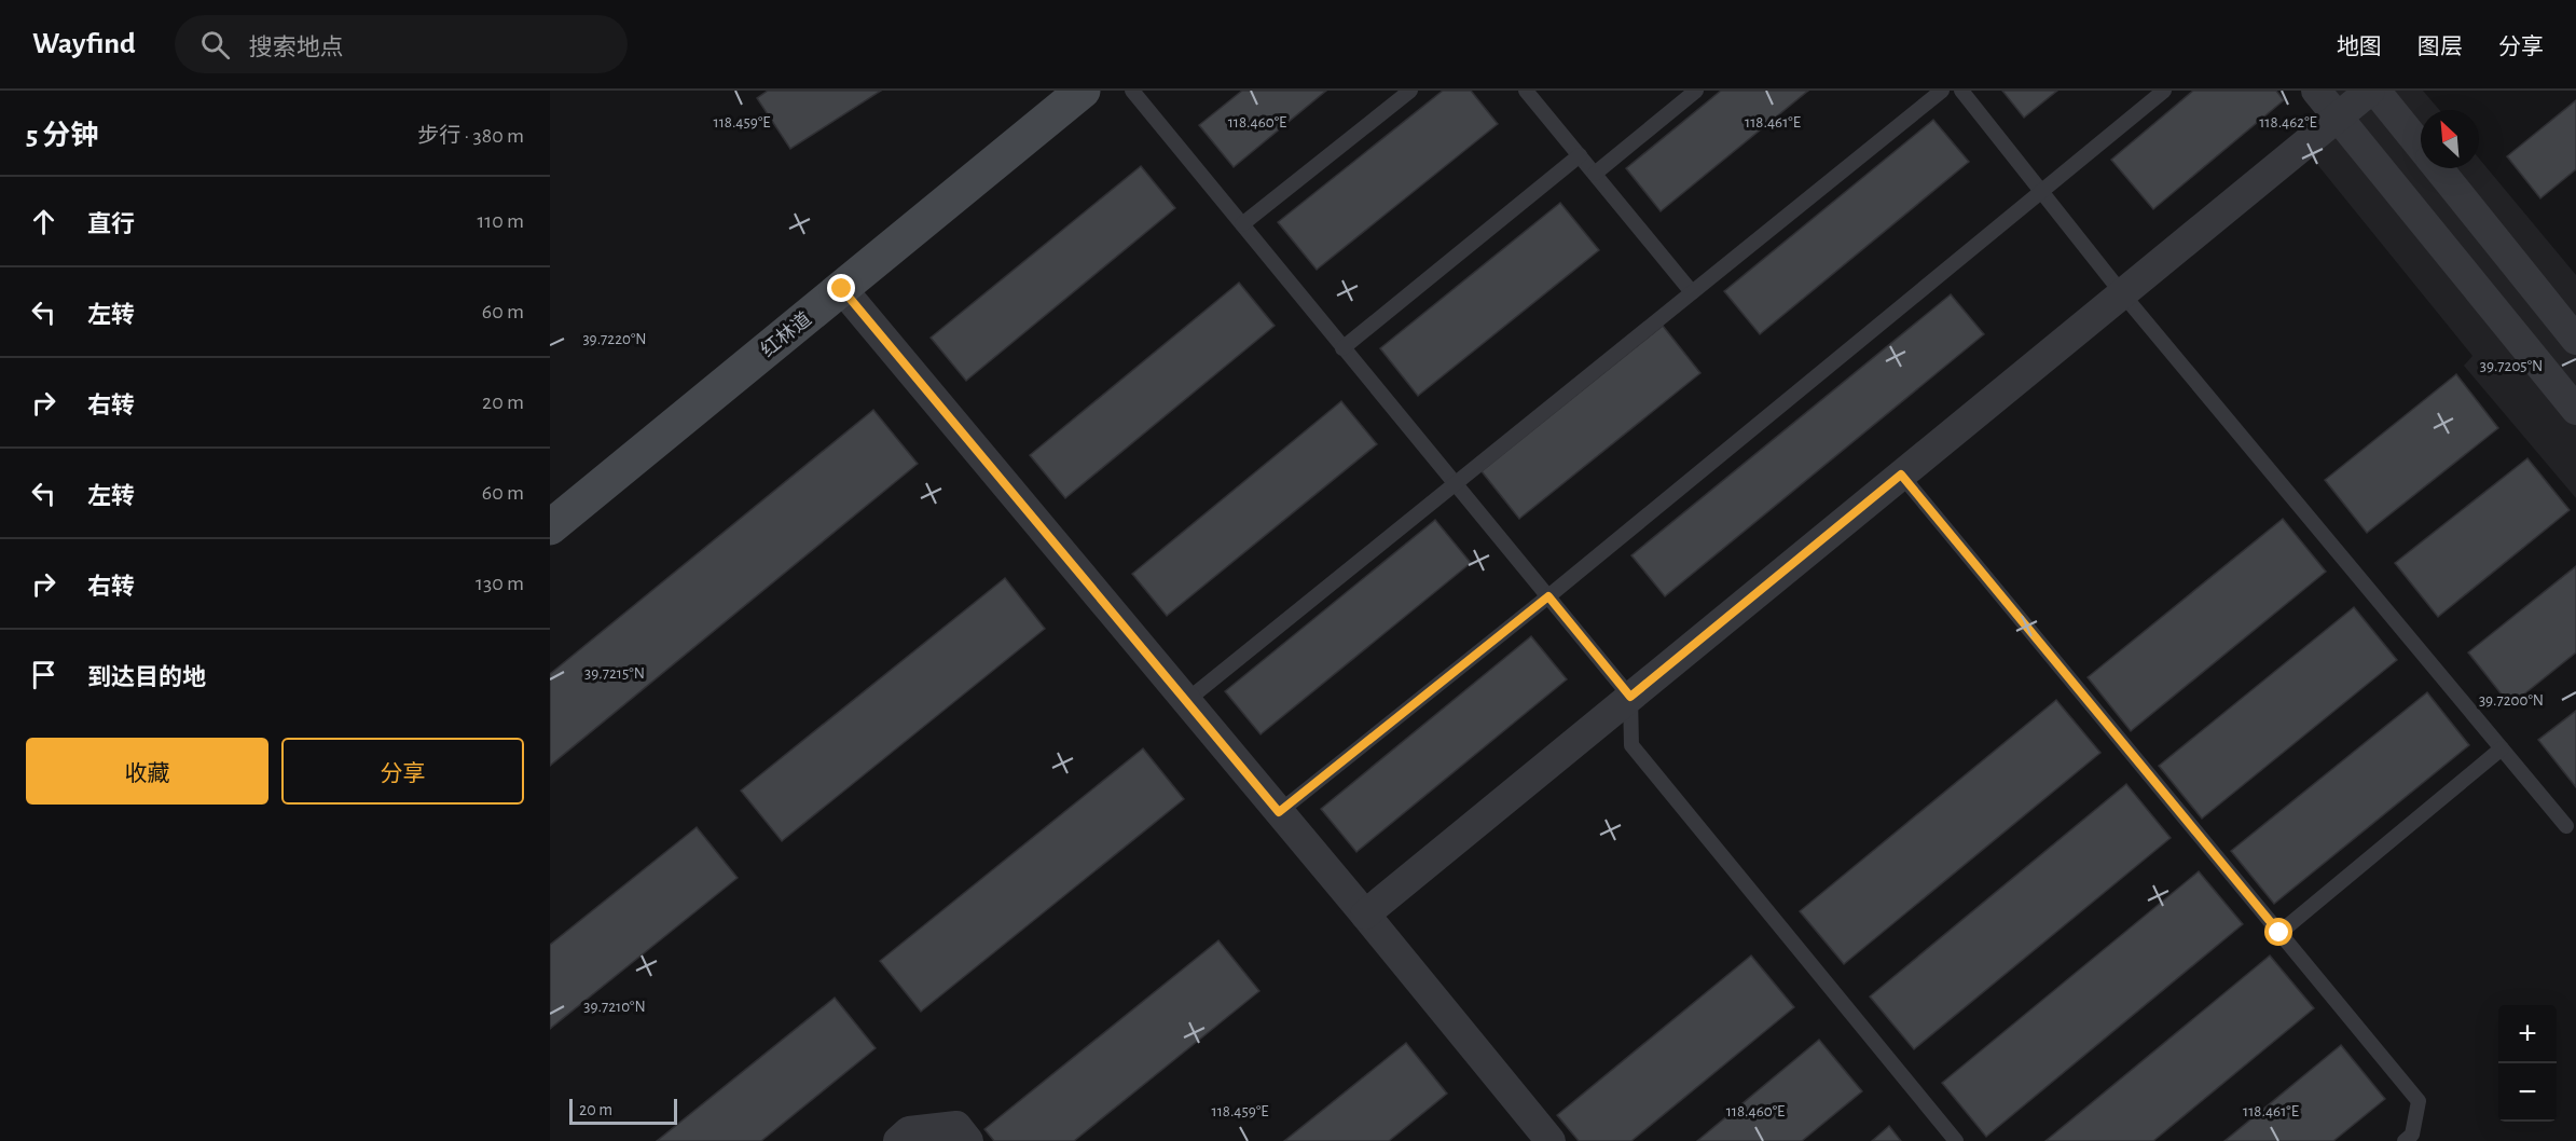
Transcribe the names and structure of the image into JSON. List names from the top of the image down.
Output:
{
  "streets": {
    "street": ["红林道"]
  },
  "scale_bar": "20 m",
  "north": "top left",
  "page": {
    "header": "Wayfind",
    "search": "搜索地点",
    "nav": ["地图", "图层", "分享"],
    "heading": ["5 分钟", "步行 · 380 m"],
    "list": [
      ["直行", "110 m"],
      ["左转", "60 m"],
      ["右转", "20 m"],
      ["左转", "60 m"],
      ["右转", "130 m"],
      "到达目的地"
    ],
    "buttons": ["收藏", "分享"],
    "map_buttons": ["+", "−"],
    "scale": "20 m"
  },
  "coordinates": [
    "118.459°E",
    "118.460°E",
    "118.461°E",
    "118.462°E",
    "39.7220°N",
    "39.7205°N",
    "39.7215°N",
    "39.7200°N",
    "39.7210°N"
  ]
}
